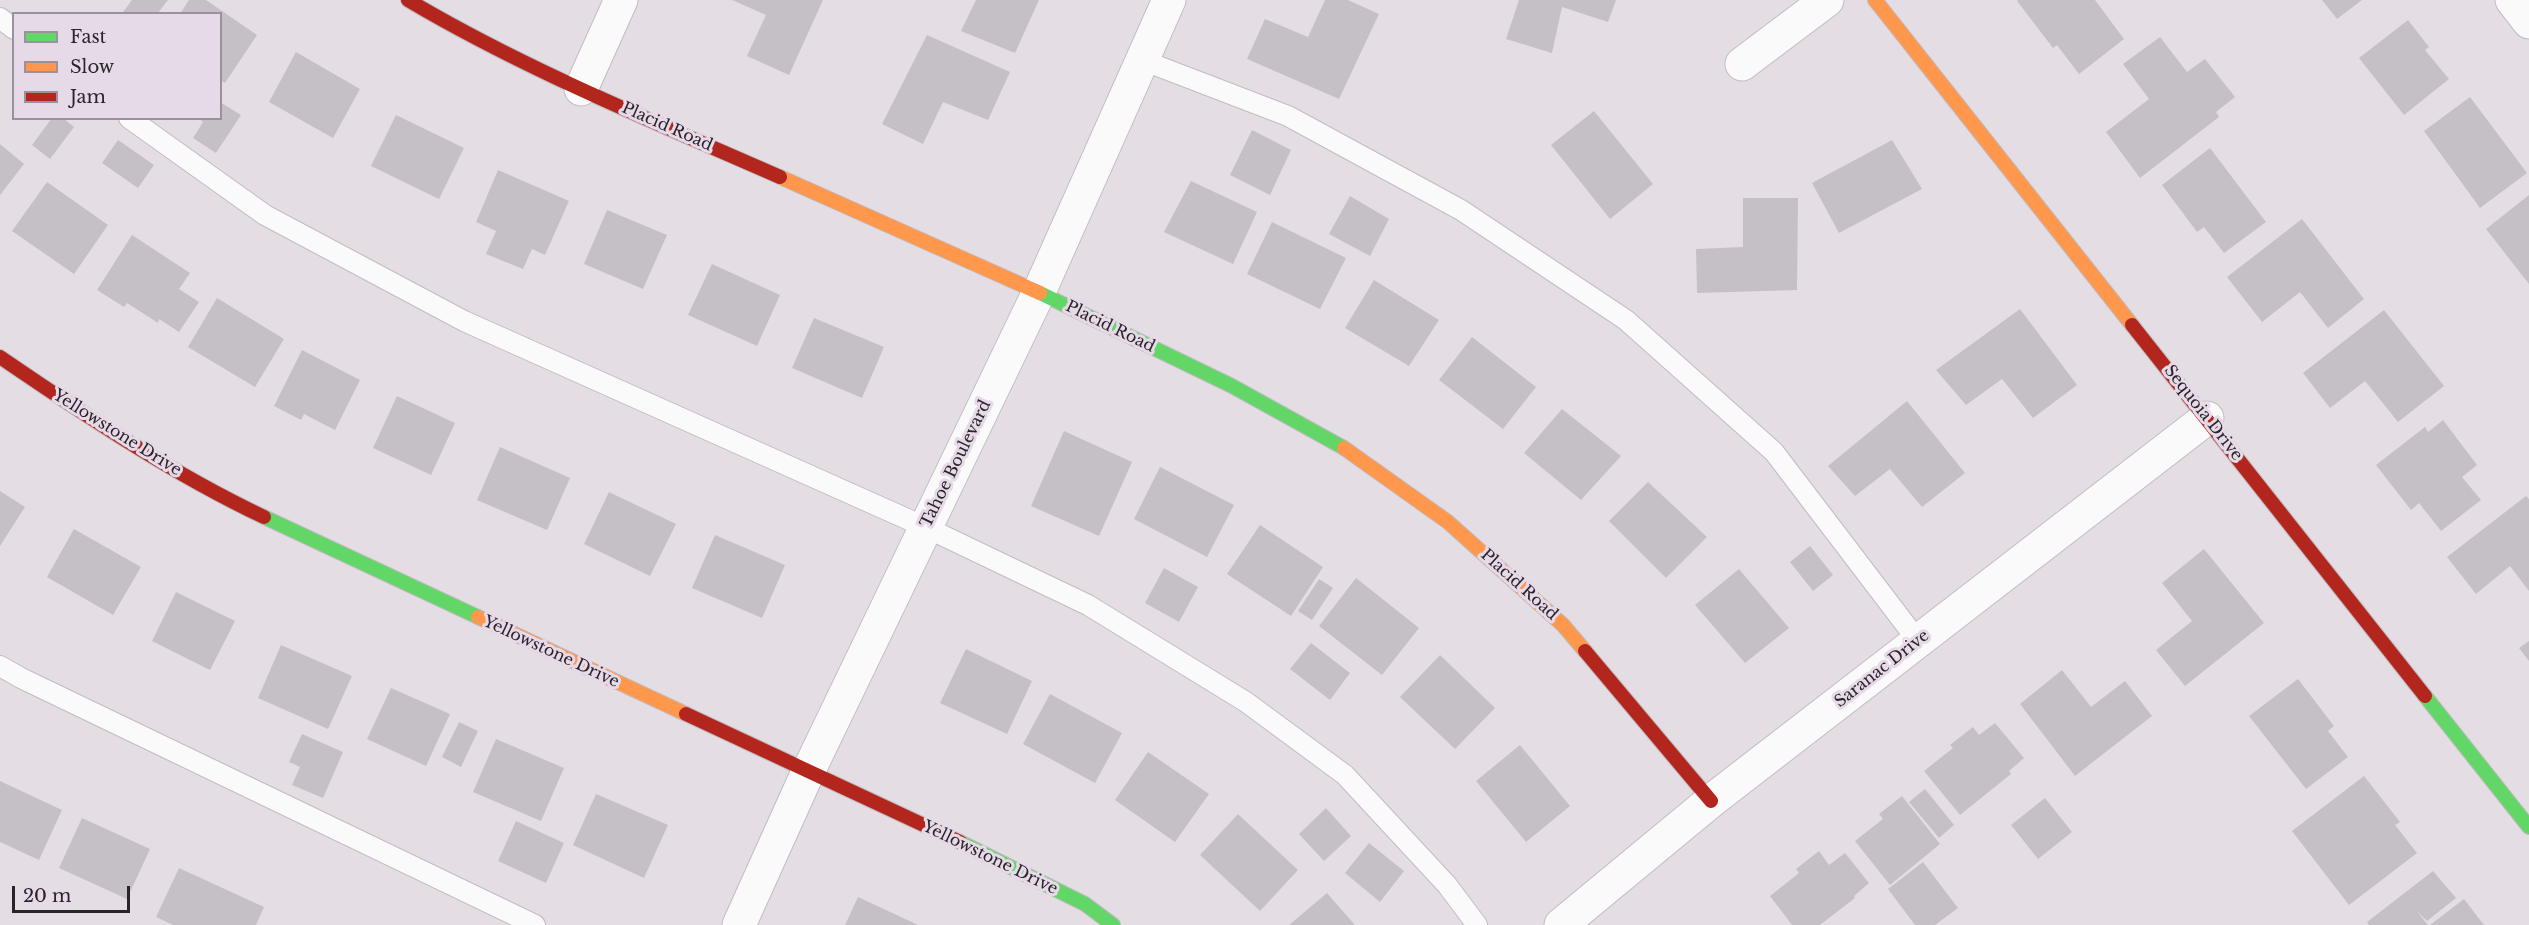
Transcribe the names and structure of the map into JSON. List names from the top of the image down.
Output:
{
  "streets": {
    "street": [
      "Placid Road",
      "Sequoia Drive",
      "Yellowstone Drive",
      "Tahoe Boulevard",
      "Saranac Drive"
    ]
  },
  "crossings": [
    ["Placid Road", "Tahoe Boulevard"],
    ["Placid Road", "Saranac Drive"],
    ["Sequoia Drive", "Saranac Drive"],
    ["Yellowstone Drive", "Tahoe Boulevard"]
  ],
  "legend": ["Fast", "Slow", "Jam"],
  "scale_bar": "20 m"
}
